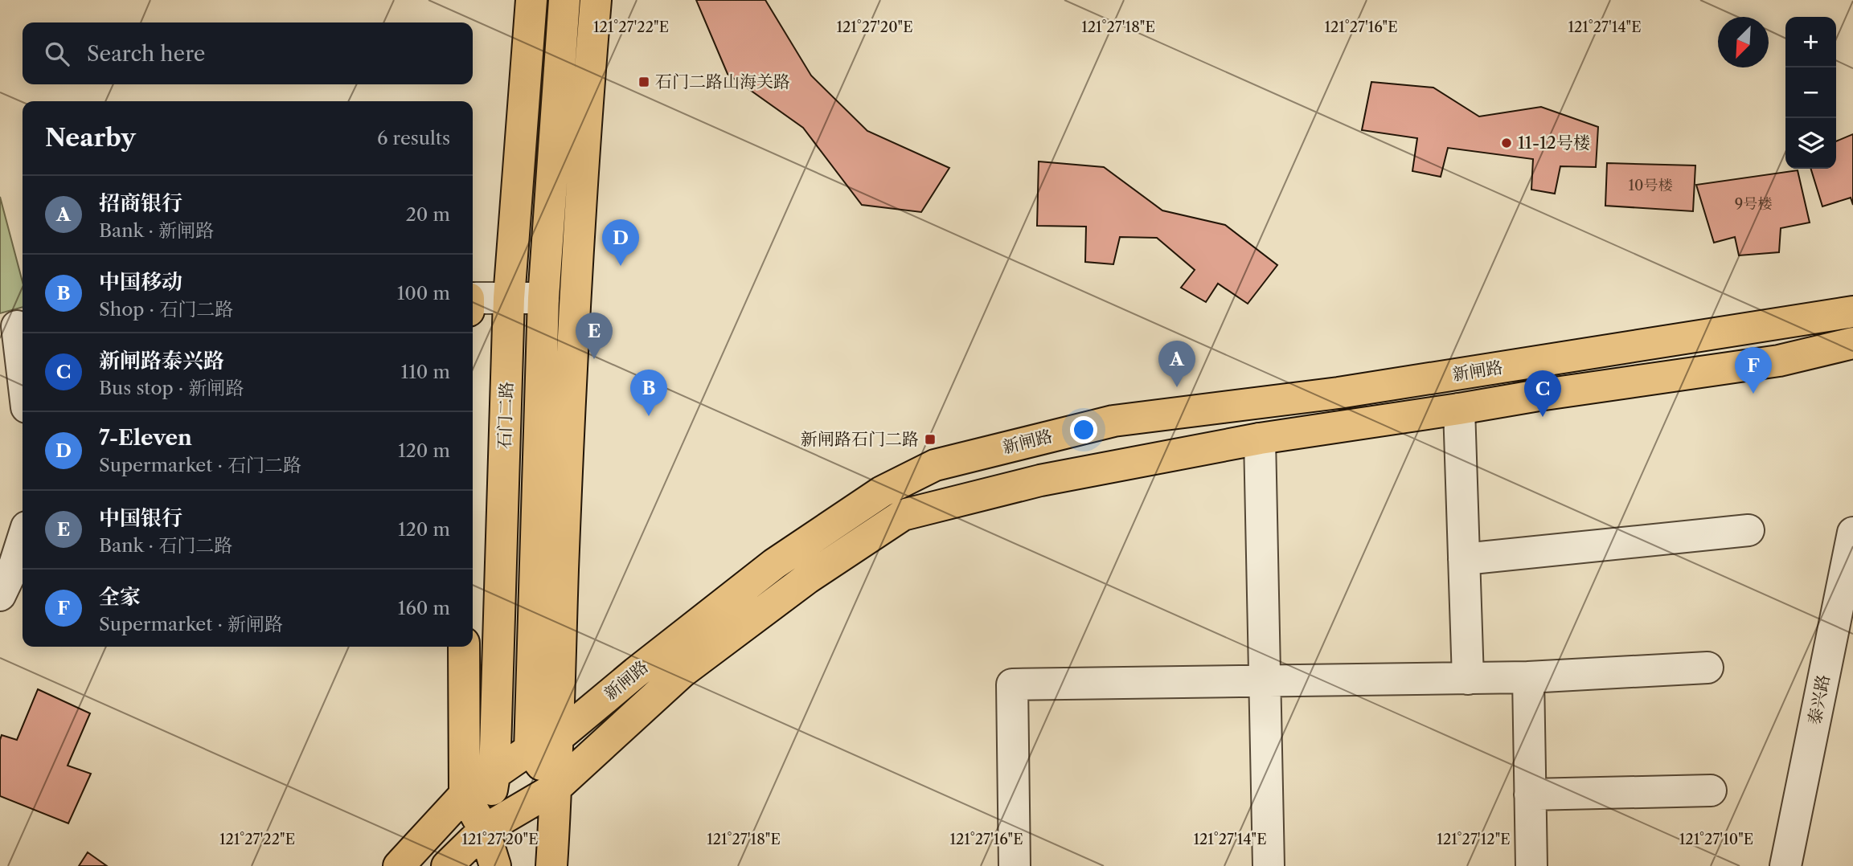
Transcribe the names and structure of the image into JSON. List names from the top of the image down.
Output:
{
  "streets": {
    "main road": ["新闸路", "石门二路"],
    "street": ["泰兴路"]
  },
  "crossings": [
    ["新闸路", "石门二路"]
  ],
  "places": {
    "transit": ["石门二路山海关路", "新闸路石门二路"],
    "other": ["11-12号楼"]
  },
  "house_numbers": ["10号楼", "9号楼"],
  "north": "bottom left",
  "page": {
    "map_buttons": ["+", "−"],
    "search": "Search here",
    "heading": ["Nearby", "6 results"],
    "list": [
      {
        "mark": "A",
        "name": "招商银行",
        "note": "Bank · 新闸路",
        "value": "20 m"
      },
      {
        "mark": "B",
        "name": "中国移动",
        "note": "Shop · 石门二路",
        "value": "100 m"
      },
      {
        "mark": "C",
        "name": "新闸路泰兴路",
        "note": "Bus stop · 新闸路",
        "value": "110 m"
      },
      {
        "mark": "D",
        "name": "7-Eleven",
        "note": "Supermarket · 石门二路",
        "value": "120 m"
      },
      {
        "mark": "E",
        "name": "中国银行",
        "note": "Bank · 石门二路",
        "value": "120 m"
      },
      {
        "mark": "F",
        "name": "全家",
        "note": "Supermarket · 新闸路",
        "value": "160 m"
      }
    ],
    "pins": [
      "D",
      "E",
      "A",
      "F",
      "B",
      "C"
    ]
  },
  "coordinates": [
    "121°27'22\"E",
    "121°27'20\"E",
    "121°27'18\"E",
    "121°27'16\"E",
    "121°27'14\"E",
    "121°27'12\"E",
    "121°27'10\"E"
  ]
}
